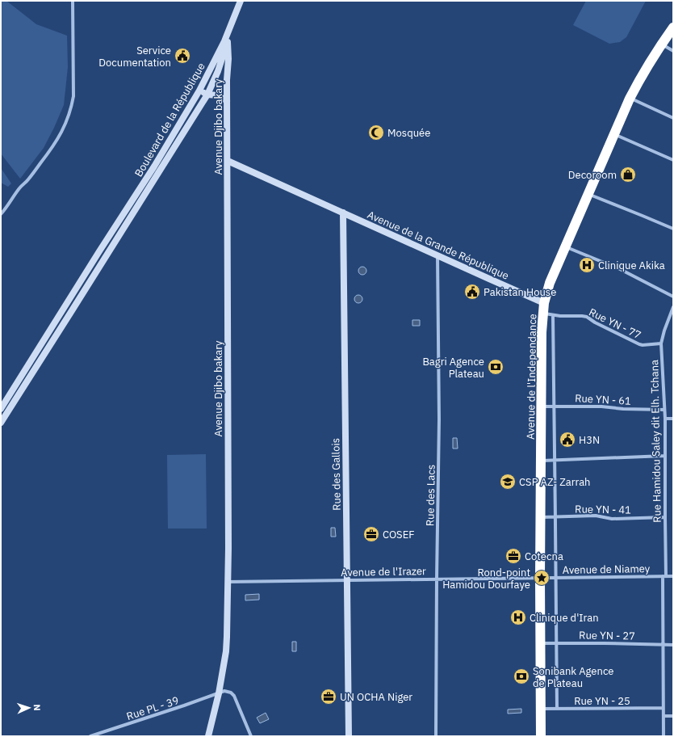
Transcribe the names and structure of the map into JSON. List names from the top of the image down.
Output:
{
  "streets": {
    "highway": ["Avenue de l'Independance"],
    "street": [
      "Boulevard de la République",
      "Avenue Djibo bakary",
      "Avenue de la Grande République",
      "Rue YN - 77",
      "Rue YN - 61",
      "Rue Hamidou Saley dit Elh. Tchana",
      "Rue des Gallois",
      "Rue des Lacs",
      "Rue YN - 41",
      "Avenue de Niamey",
      "Avenue de l'Irazer",
      "Rue YN - 27",
      "Rue YN - 25",
      "Rue PL - 39"
    ]
  },
  "crossings": [
    ["Boulevard de la République", "Avenue Djibo bakary"],
    ["Avenue Djibo bakary", "Avenue de la Grande République"],
    ["Avenue Djibo bakary", "Avenue de l'Irazer"],
    ["Avenue Djibo bakary", "Rue PL - 39"],
    ["Avenue de la Grande République", "Rue YN - 77"],
    ["Avenue de la Grande République", "Avenue de l'Independance"],
    ["Avenue de la Grande République", "Rue des Gallois"],
    ["Avenue de la Grande République", "Rue des Lacs"],
    ["Rue YN - 77", "Avenue de l'Independance"],
    ["Rue YN - 77", "Rue Hamidou Saley dit Elh. Tchana"],
    ["Avenue de l'Independance", "Rue YN - 61"],
    ["Avenue de l'Independance", "Rue YN - 41"],
    ["Avenue de l'Independance", "Avenue de Niamey"],
    ["Avenue de l'Independance", "Avenue de l'Irazer"],
    ["Avenue de l'Independance", "Rue YN - 27"],
    ["Avenue de l'Independance", "Rue YN - 25"],
    ["Rue YN - 61", "Rue Hamidou Saley dit Elh. Tchana"],
    ["Rue Hamidou Saley dit Elh. Tchana", "Rue YN - 41"],
    ["Rue Hamidou Saley dit Elh. Tchana", "Avenue de Niamey"],
    ["Rue Hamidou Saley dit Elh. Tchana", "Rue YN - 27"],
    ["Rue Hamidou Saley dit Elh. Tchana", "Rue YN - 25"],
    ["Rue des Gallois", "Avenue de l'Irazer"],
    ["Rue des Lacs", "Avenue de l'Irazer"],
    ["Avenue de Niamey", "Avenue de l'Irazer"]
  ],
  "places": {
    "public building": ["Service Documentation", "Pakistan House", "H3N"],
    "mosque": ["Mosquée"],
    "shop": ["Decoroom"],
    "hospital": ["Clinique Akika", "Clinique d'Iran"],
    "bank": ["Bagri Agence Plateau", "Sonibank Agence de Plateau"],
    "school or university": ["CSP AZ- Zarrah"],
    "office": ["COSEF", "Cotecna", "UN OCHA Niger"],
    "place": ["Rond-point Hamidou Dourfaye"]
  },
  "north": "right"
}
